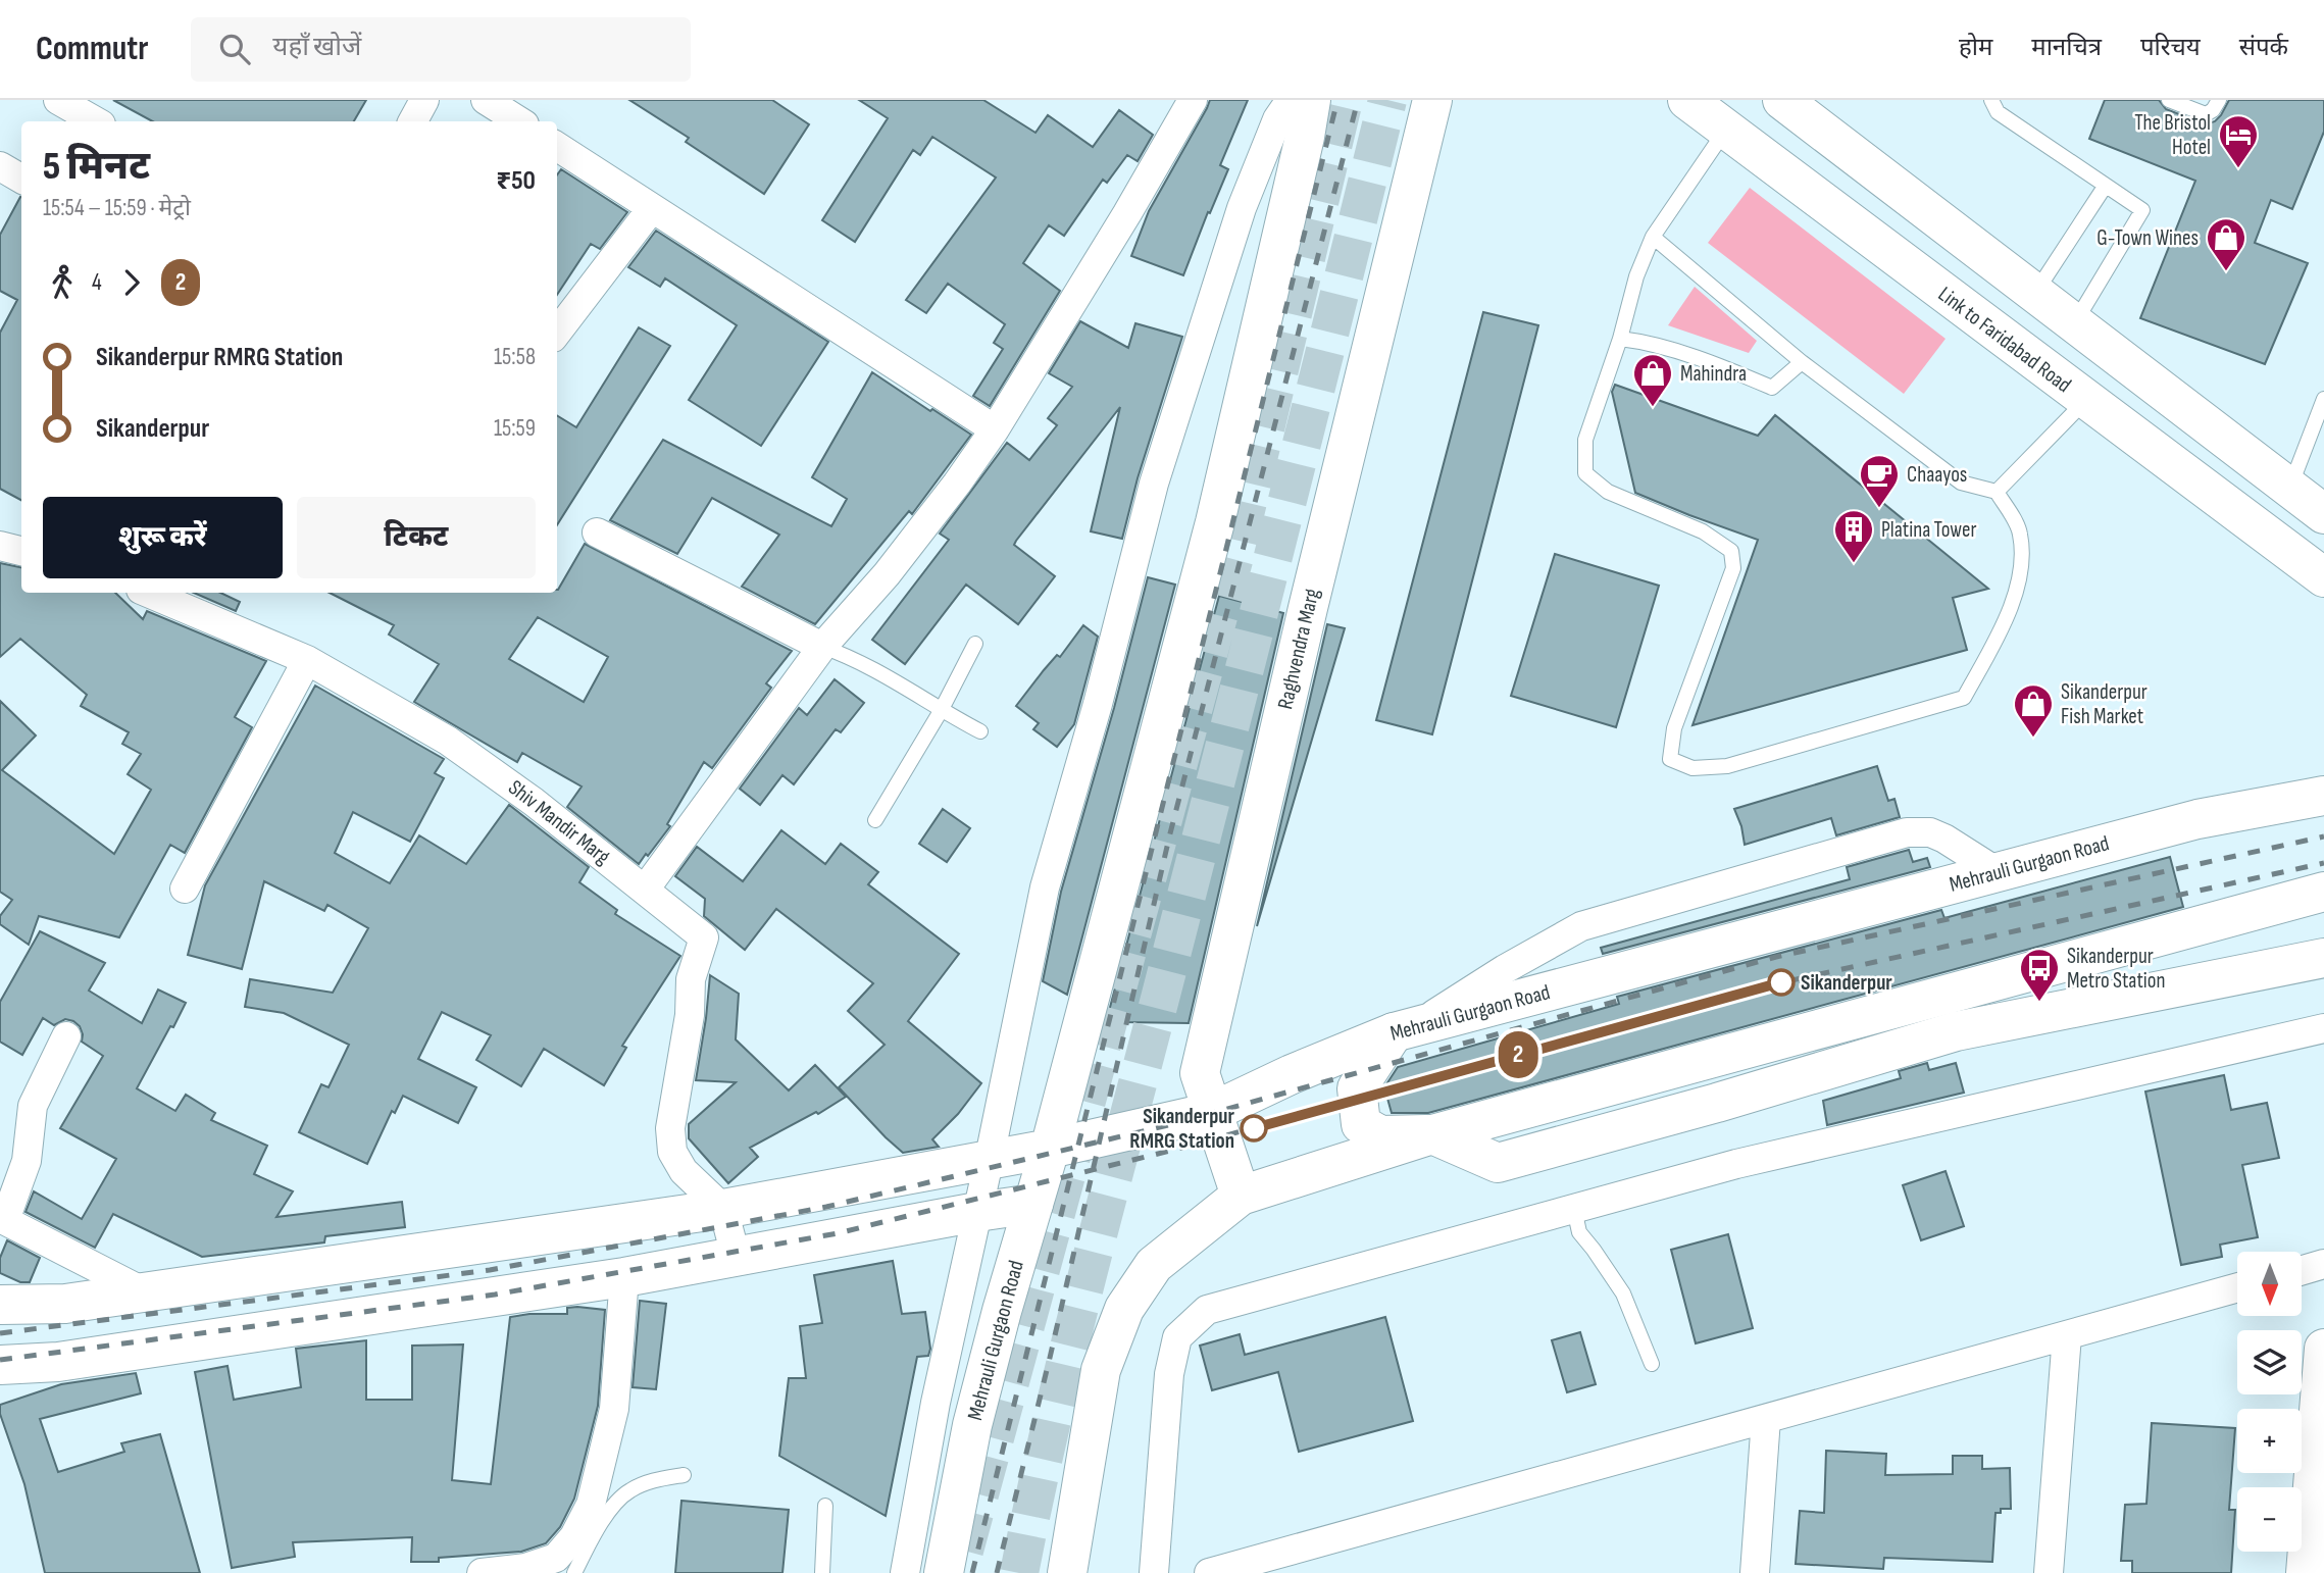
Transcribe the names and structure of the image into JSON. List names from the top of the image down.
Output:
{
  "streets": {
    "main road": ["Link to Faridabad Road", "Raghvendra Marg", "Mehrauli Gurgaon Road"],
    "street": ["Shiv Mandir Marg"]
  },
  "crossings": [
    ["Raghvendra Marg", "Mehrauli Gurgaon Road"]
  ],
  "places": {
    "hotel": ["The Bristol Hotel"],
    "shop": ["G-Town Wines", "Mahindra", "Sikanderpur Fish Market"],
    "cafe": ["Chaayos"],
    "building": ["Platina Tower"],
    "other": ["Sikanderpur", "Sikanderpur RMRG Station"],
    "bus stop": ["Sikanderpur Metro Station"]
  },
  "lines": ["metro line 2"],
  "north": "bottom",
  "page": {
    "header": "Commutr",
    "search": "यहाँ खोजें",
    "nav": [
      "होम",
      "मानचित्र",
      "परिचय",
      "संपर्क"
    ],
    "on_map": "2",
    "heading": ["5 मिनट", "15:54 – 15:59 · मेट्रो", "₹50"],
    "legs": ["4", "2"],
    "list": [
      {
        "name": "Sikanderpur RMRG Station",
        "value": "15:58"
      },
      {
        "name": "Sikanderpur",
        "value": "15:59"
      }
    ],
    "buttons": ["शुरू करें", "टिकट"],
    "map_buttons": ["+", "−"]
  }
}
